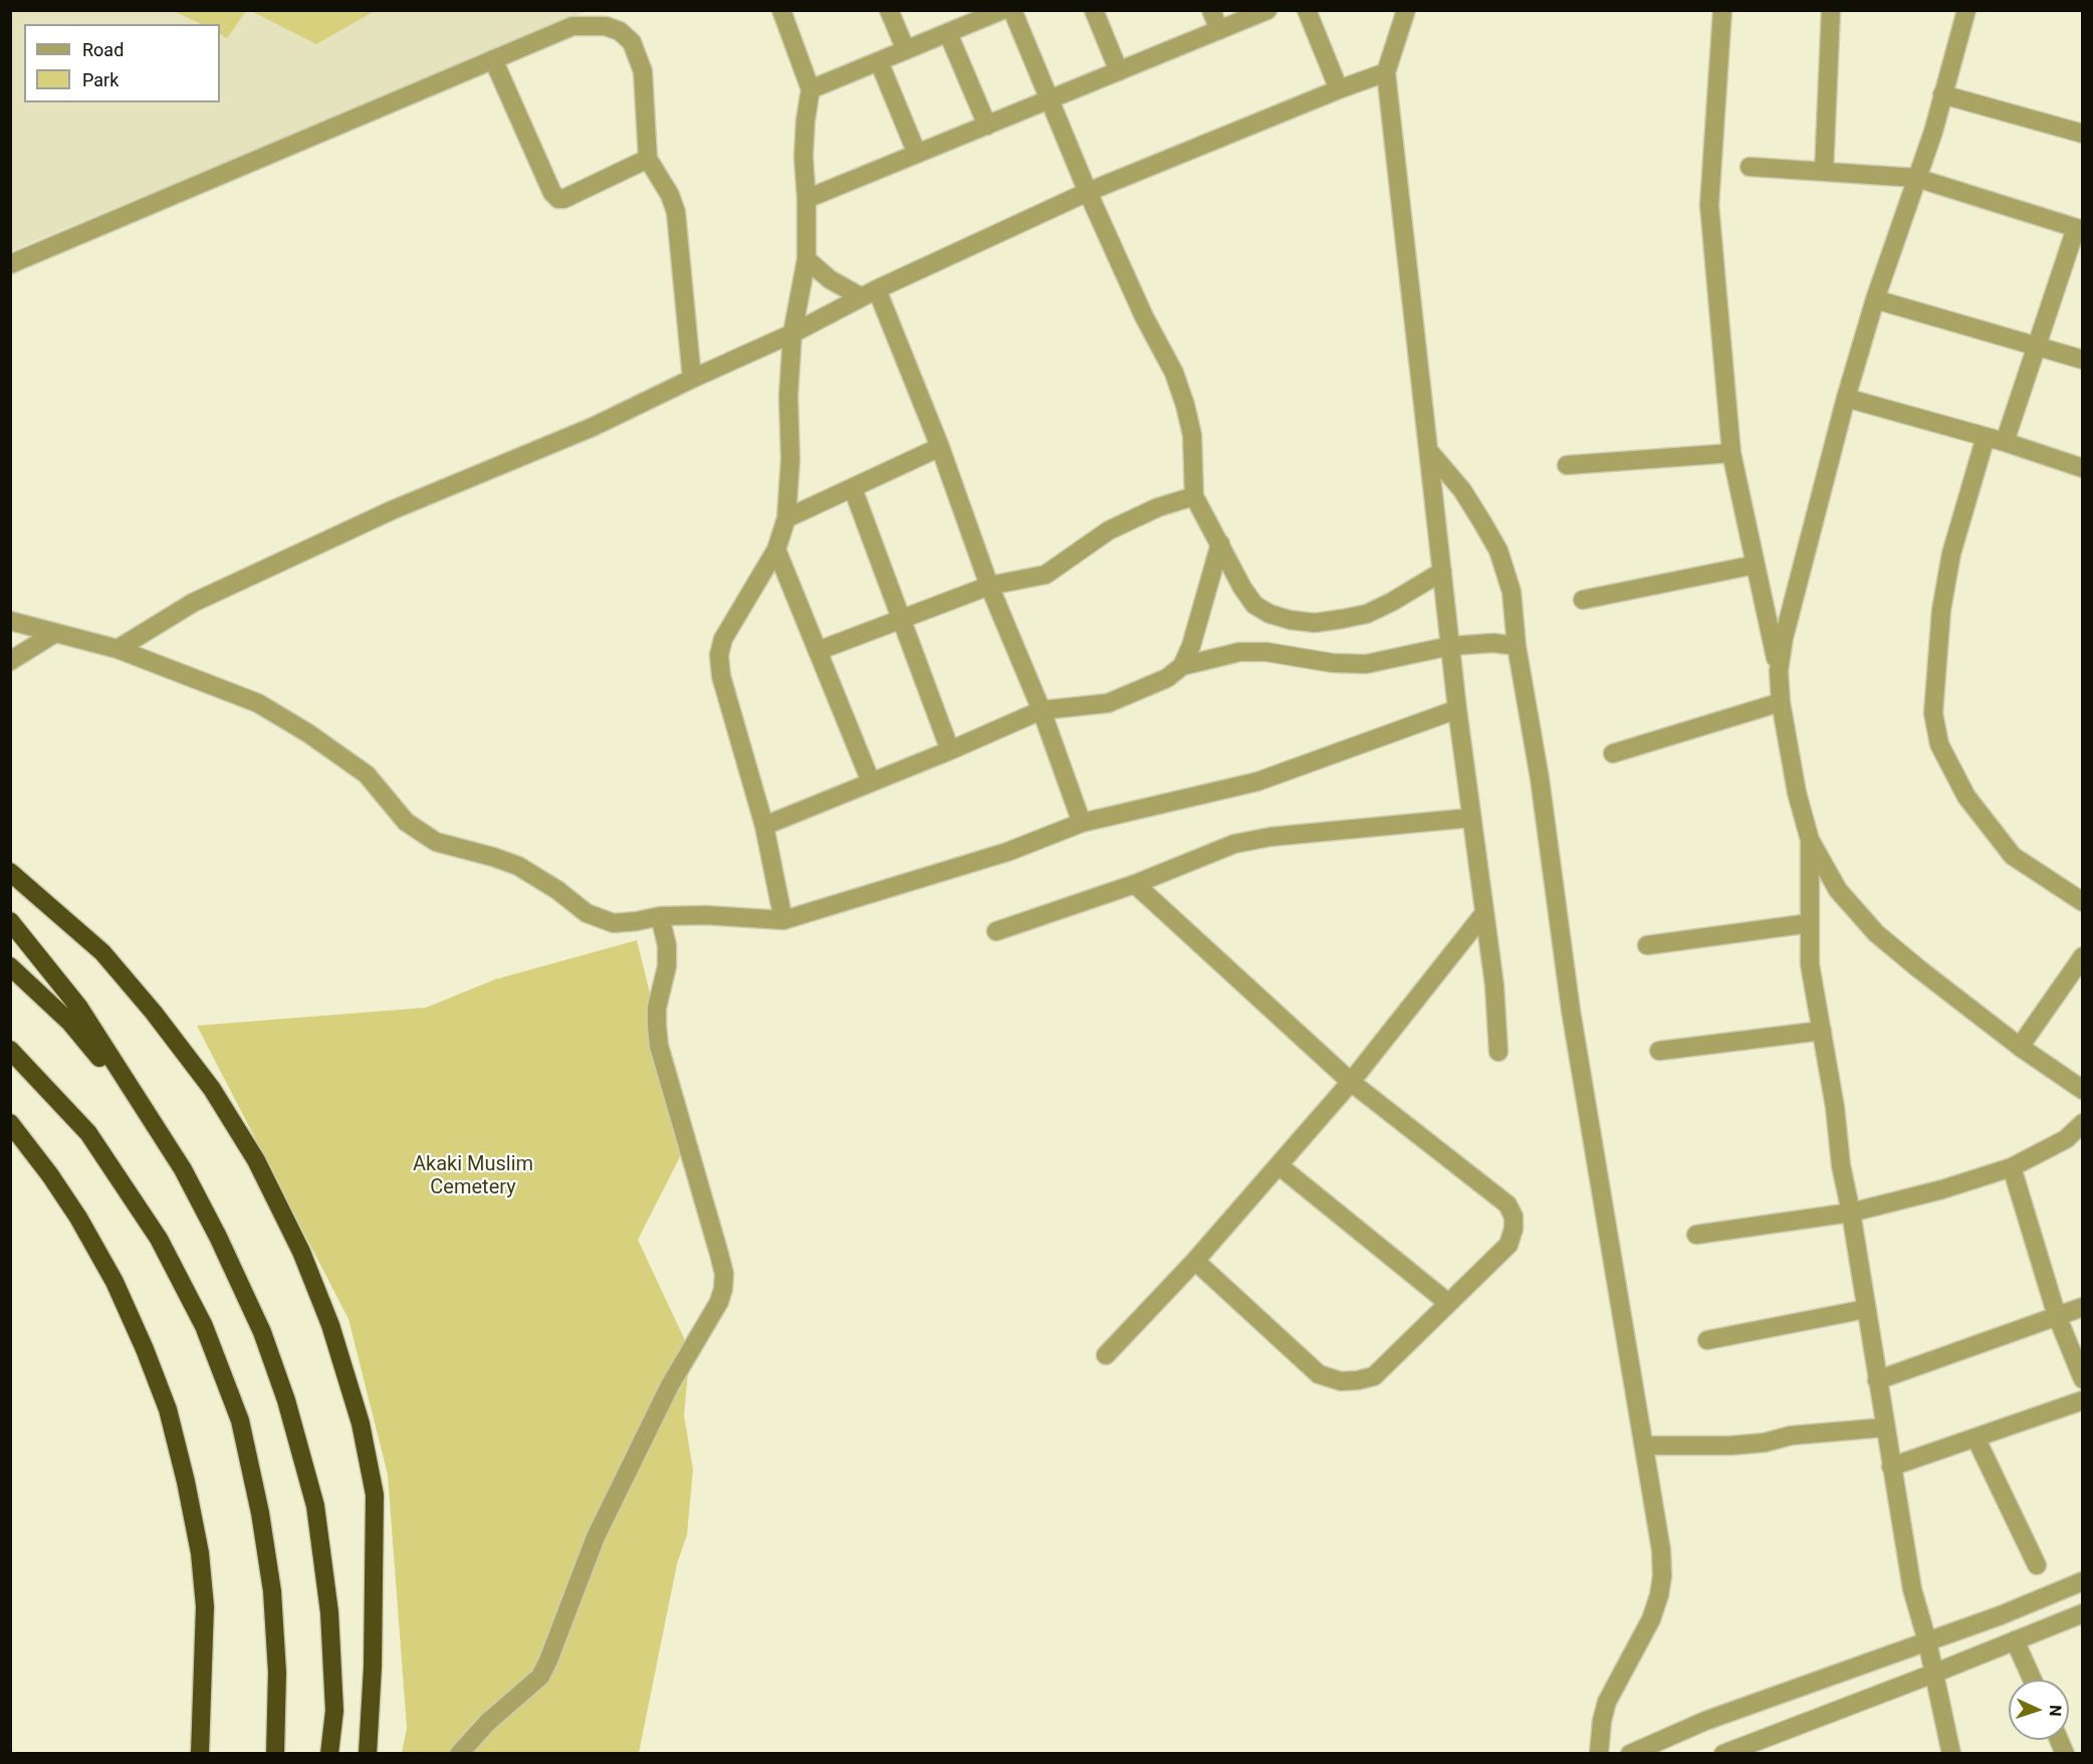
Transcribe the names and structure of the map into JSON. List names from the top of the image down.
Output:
{
  "parks": ["Akaki Muslim Cemetery"],
  "legend": ["Road", "Park"],
  "north": "right"
}
